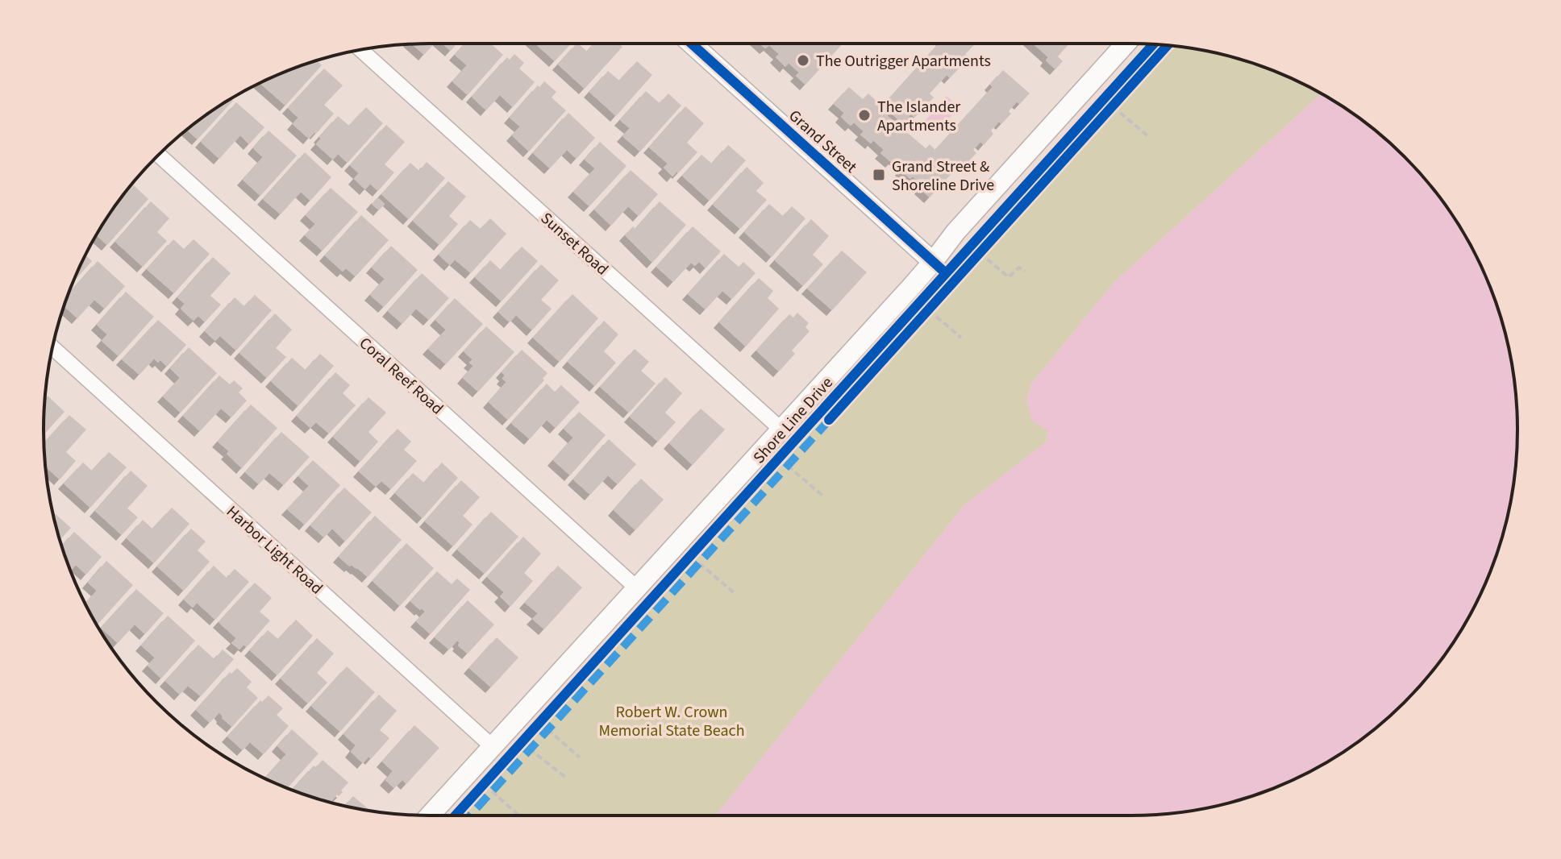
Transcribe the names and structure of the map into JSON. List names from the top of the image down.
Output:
{
  "streets": {
    "street": [
      "Grand Street",
      "Sunset Road",
      "Coral Reef Road",
      "Shore Line Drive",
      "Harbor Light Road"
    ]
  },
  "crossings": [
    ["Grand Street", "Shore Line Drive"],
    ["Sunset Road", "Shore Line Drive"],
    ["Coral Reef Road", "Shore Line Drive"],
    ["Shore Line Drive", "Harbor Light Road"]
  ],
  "parks": ["Robert W. Crown Memorial State Beach"],
  "places": {
    "other": ["The Outrigger Apartments", "The Islander Apartments"],
    "transit": ["Grand Street & Shoreline Drive"]
  }
}
